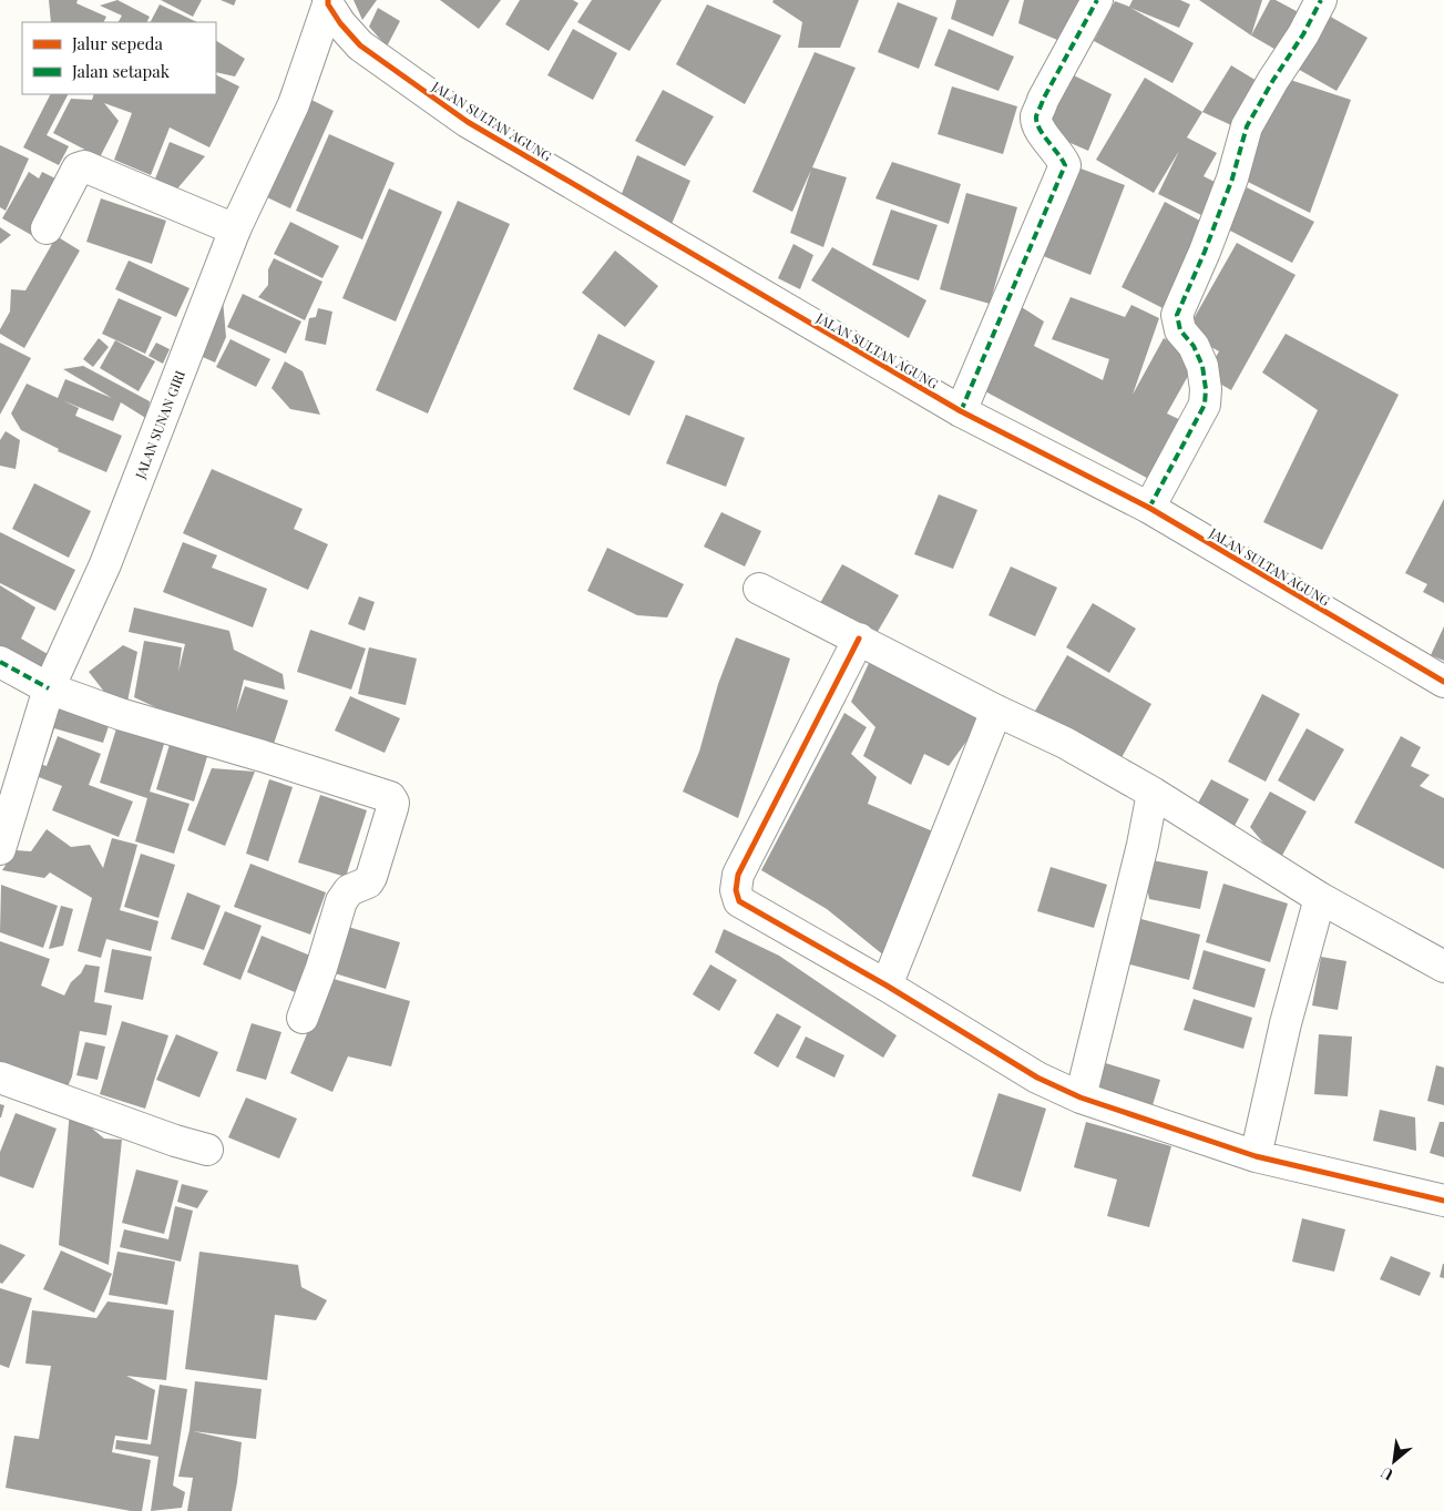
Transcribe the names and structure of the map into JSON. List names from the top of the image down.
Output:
{
  "streets": {
    "street": ["JALAN SULTAN AGUNG", "JALAN SUNAN GIRI"]
  },
  "crossings": [
    ["JALAN SULTAN AGUNG", "JALAN SUNAN GIRI"]
  ],
  "legend": ["Jalur sepeda", "Jalan setapak"],
  "north": "bottom left"
}
